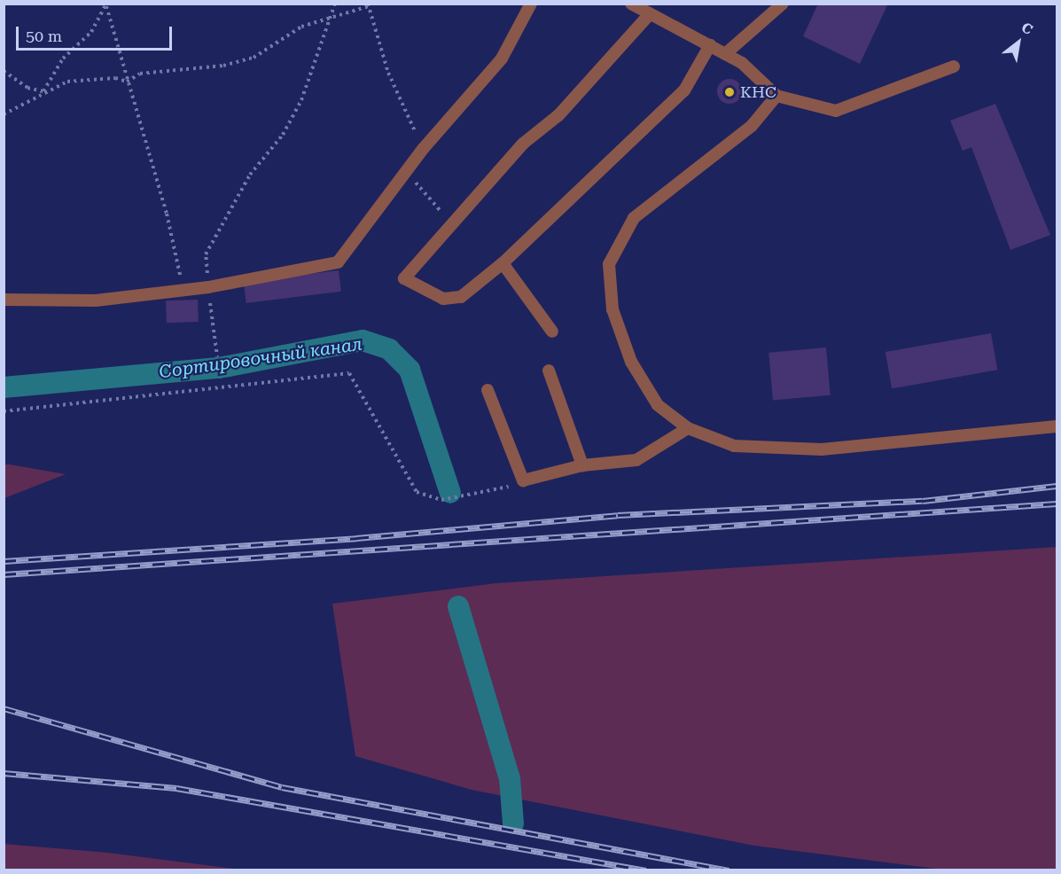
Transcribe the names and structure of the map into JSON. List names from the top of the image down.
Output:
{
  "water": ["Сортировочный канал"],
  "places": ["КНС"],
  "scale_bar": "50 m",
  "north": "top right"
}
